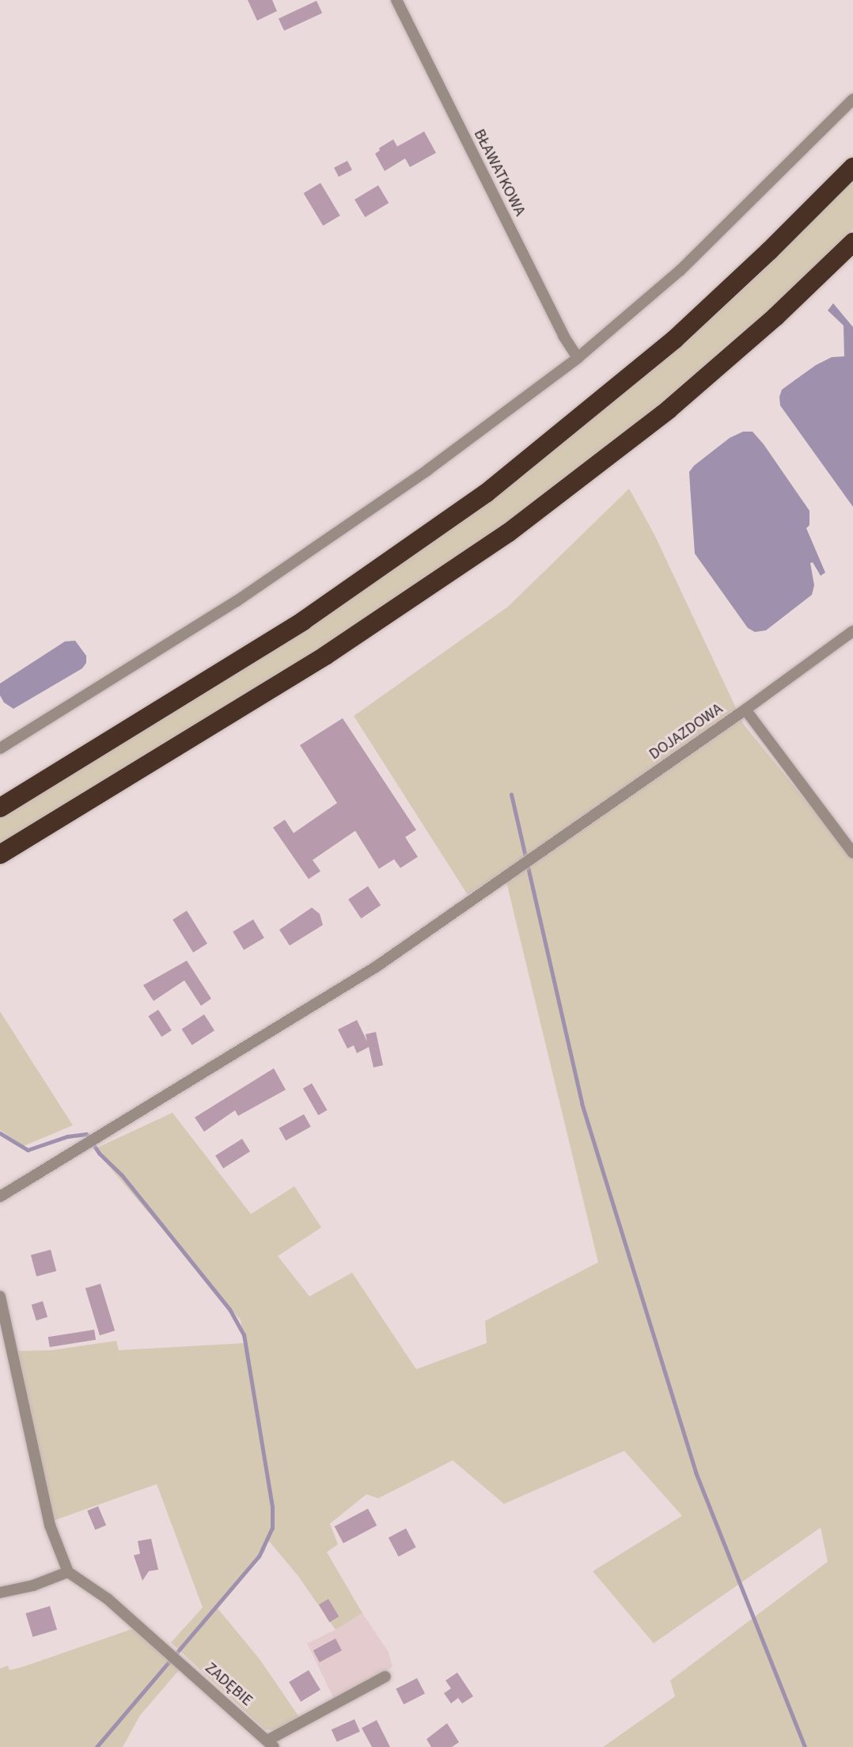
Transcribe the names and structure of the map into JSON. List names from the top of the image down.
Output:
{
  "streets": {
    "street": ["BŁAWATKOWA", "DOJAZDOWA", "ZADĘBIE"]
  }
}
